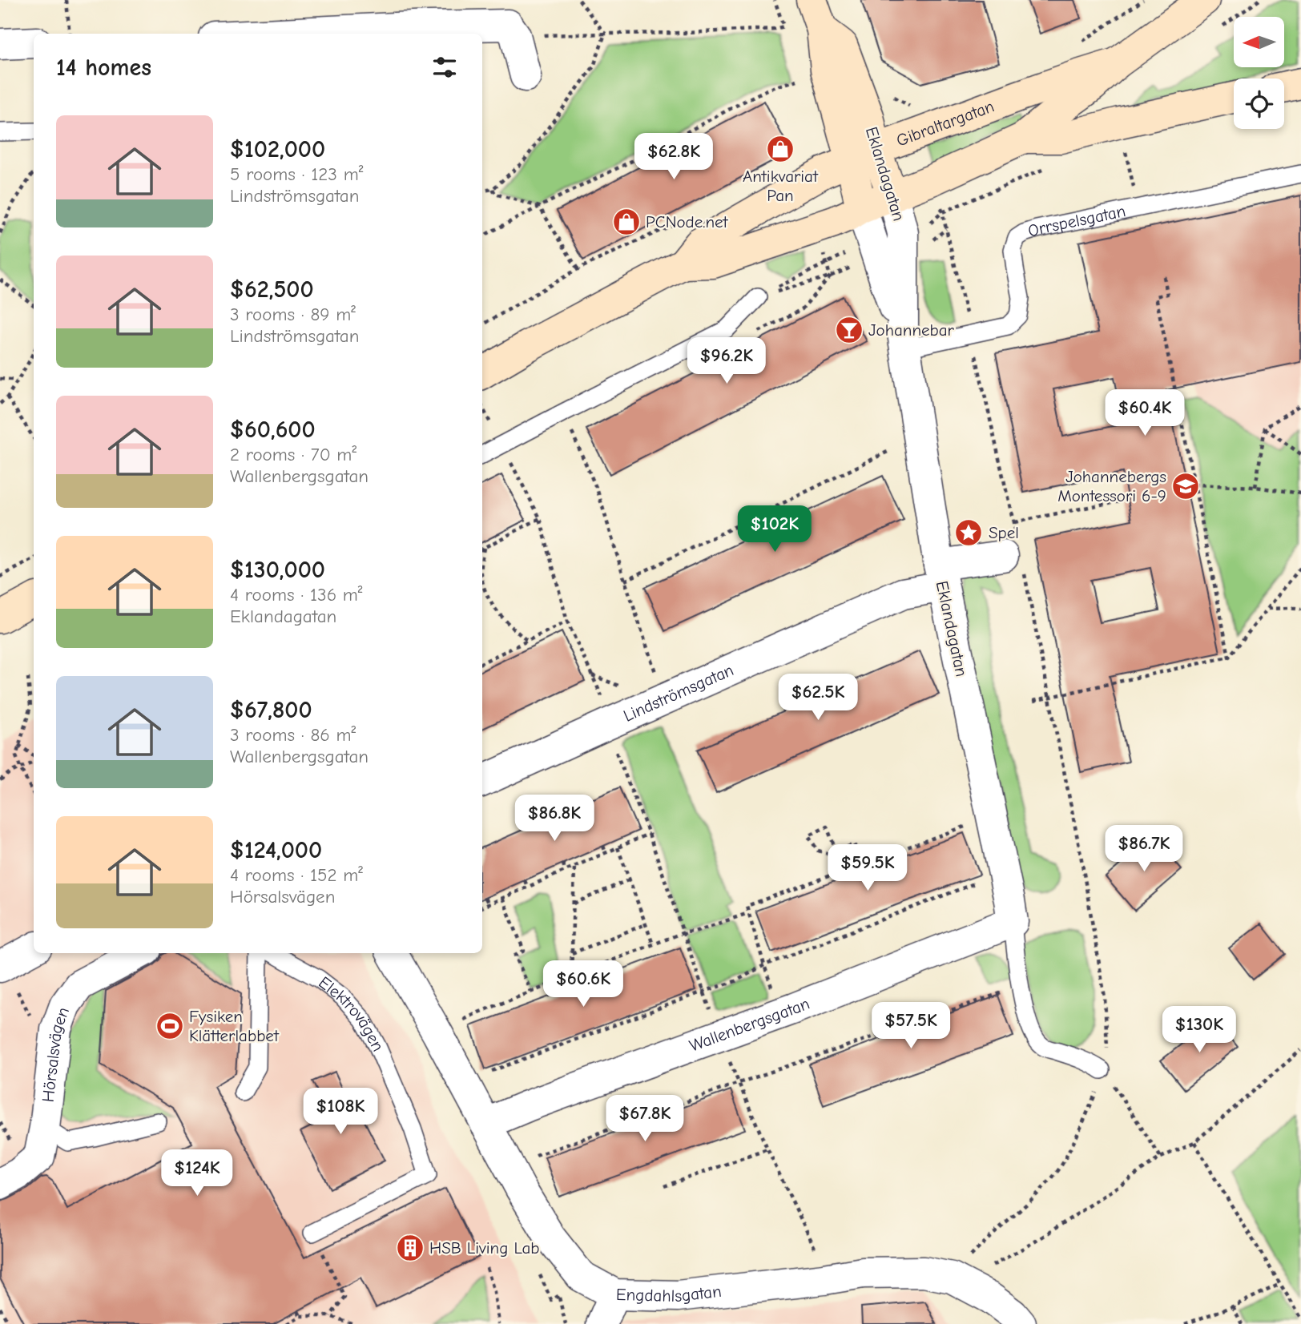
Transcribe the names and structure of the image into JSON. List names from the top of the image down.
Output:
{
  "streets": {
    "street": [
      "Gibraltargatan",
      "Eklandagatan",
      "Lindströmsgatan",
      "Wallenbergsgatan",
      "Hörsalsvägen",
      "Engdahlsgatan"
    ],
    "lane": ["Orrspelsgatan", "Elektrovägen"]
  },
  "crossings": [
    ["Gibraltargatan", "Eklandagatan"],
    ["Eklandagatan", "Orrspelsgatan"],
    ["Eklandagatan", "Lindströmsgatan"],
    ["Eklandagatan", "Wallenbergsgatan"],
    ["Wallenbergsgatan", "Engdahlsgatan"]
  ],
  "places": {
    "shop": ["Antikvariat Pan", "PCNode.net"],
    "bar": ["Johannebar"],
    "school or university": ["Johannebergs Montessori 6-9"],
    "place": ["Spel"],
    "sports": ["Fysiken Klätterlabbet"],
    "building": ["HSB Living Lab"]
  },
  "north": "left",
  "page": {
    "heading": "14 homes",
    "list": [
      {
        "name": "$102,000",
        "note": "5 rooms · 123 m² · Lindströmsgatan"
      },
      {
        "name": "$62,500",
        "note": "3 rooms · 89 m² · Lindströmsgatan"
      },
      {
        "name": "$60,600",
        "note": "2 rooms · 70 m² · Wallenbergsgatan"
      },
      {
        "name": "$130,000",
        "note": "4 rooms · 136 m² · Eklandagatan"
      },
      {
        "name": "$67,800",
        "note": "3 rooms · 86 m² · Wallenbergsgatan"
      },
      {
        "name": "$124,000",
        "note": "4 rooms · 152 m² · Hörsalsvägen"
      }
    ],
    "price": [
      "$62.8K",
      "$96.2K",
      "$60.4K",
      "$102K",
      "$62.5K",
      "$86.8K",
      "$86.7K",
      "$59.5K",
      "$60.6K",
      "$57.5K",
      "$130K",
      "$108K",
      "$67.8K",
      "$124K"
    ]
  }
}
